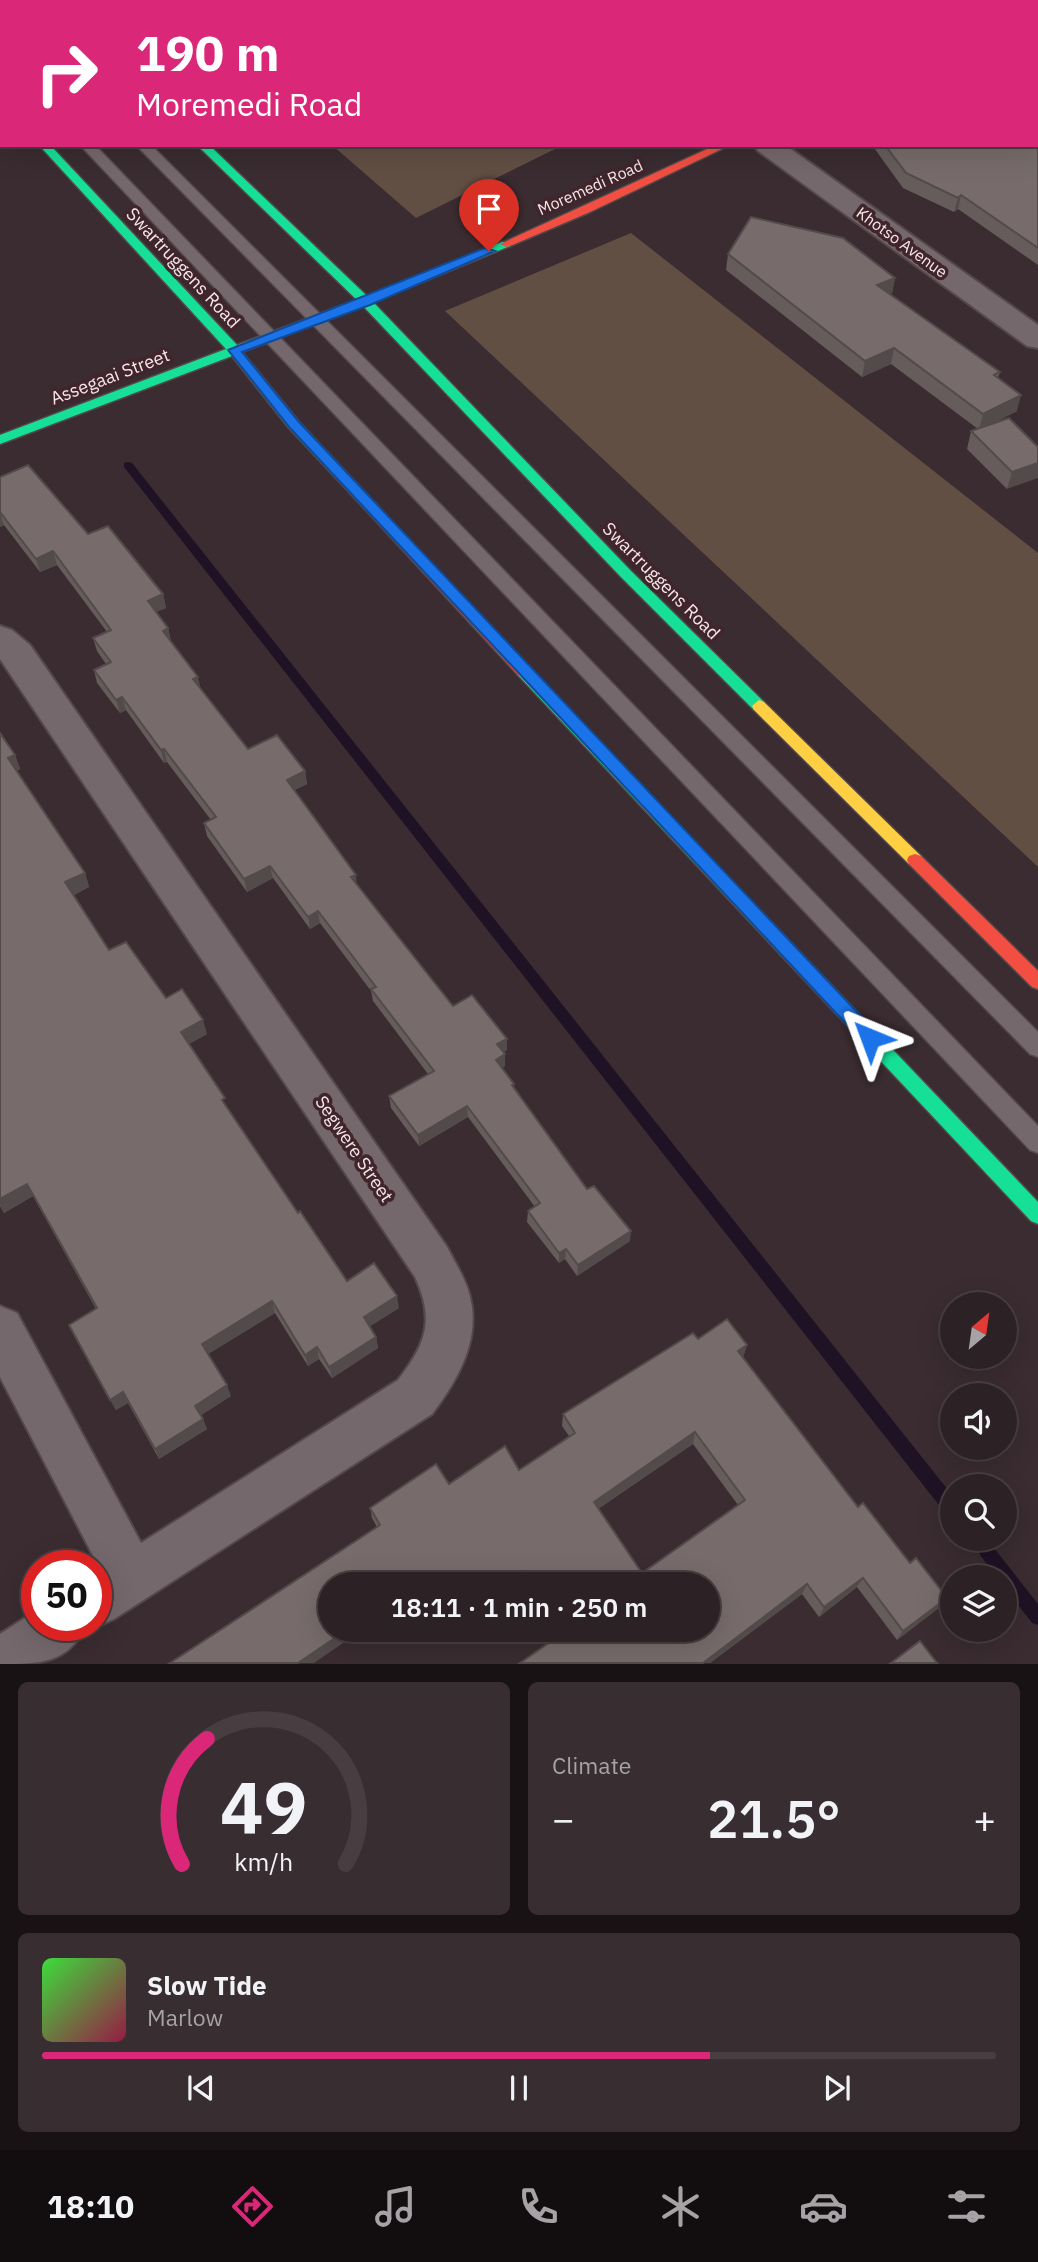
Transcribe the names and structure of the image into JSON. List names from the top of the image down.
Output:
{
  "streets": {
    "main road": ["Moremedi Road", "Swartruggens Road", "Assegaai Street"],
    "street": ["Khotso Avenue", "Segwere Street"]
  },
  "crossings": [
    ["Moremedi Road", "Swartruggens Road"],
    ["Moremedi Road", "Assegaai Street"],
    ["Swartruggens Road", "Assegaai Street"]
  ],
  "north": "top right",
  "page": {
    "turn": ["190 m", "Moremedi Road"],
    "limit": "50",
    "trip": "18:11 · 1 min · 250 m",
    "tile": "Climate",
    "heat": ["−", "21.5°", "+"],
    "song": ["Slow Tide", "Marlow"],
    "tabs": "18:10",
    "gauge": ["49", "km/h"]
  }
}
